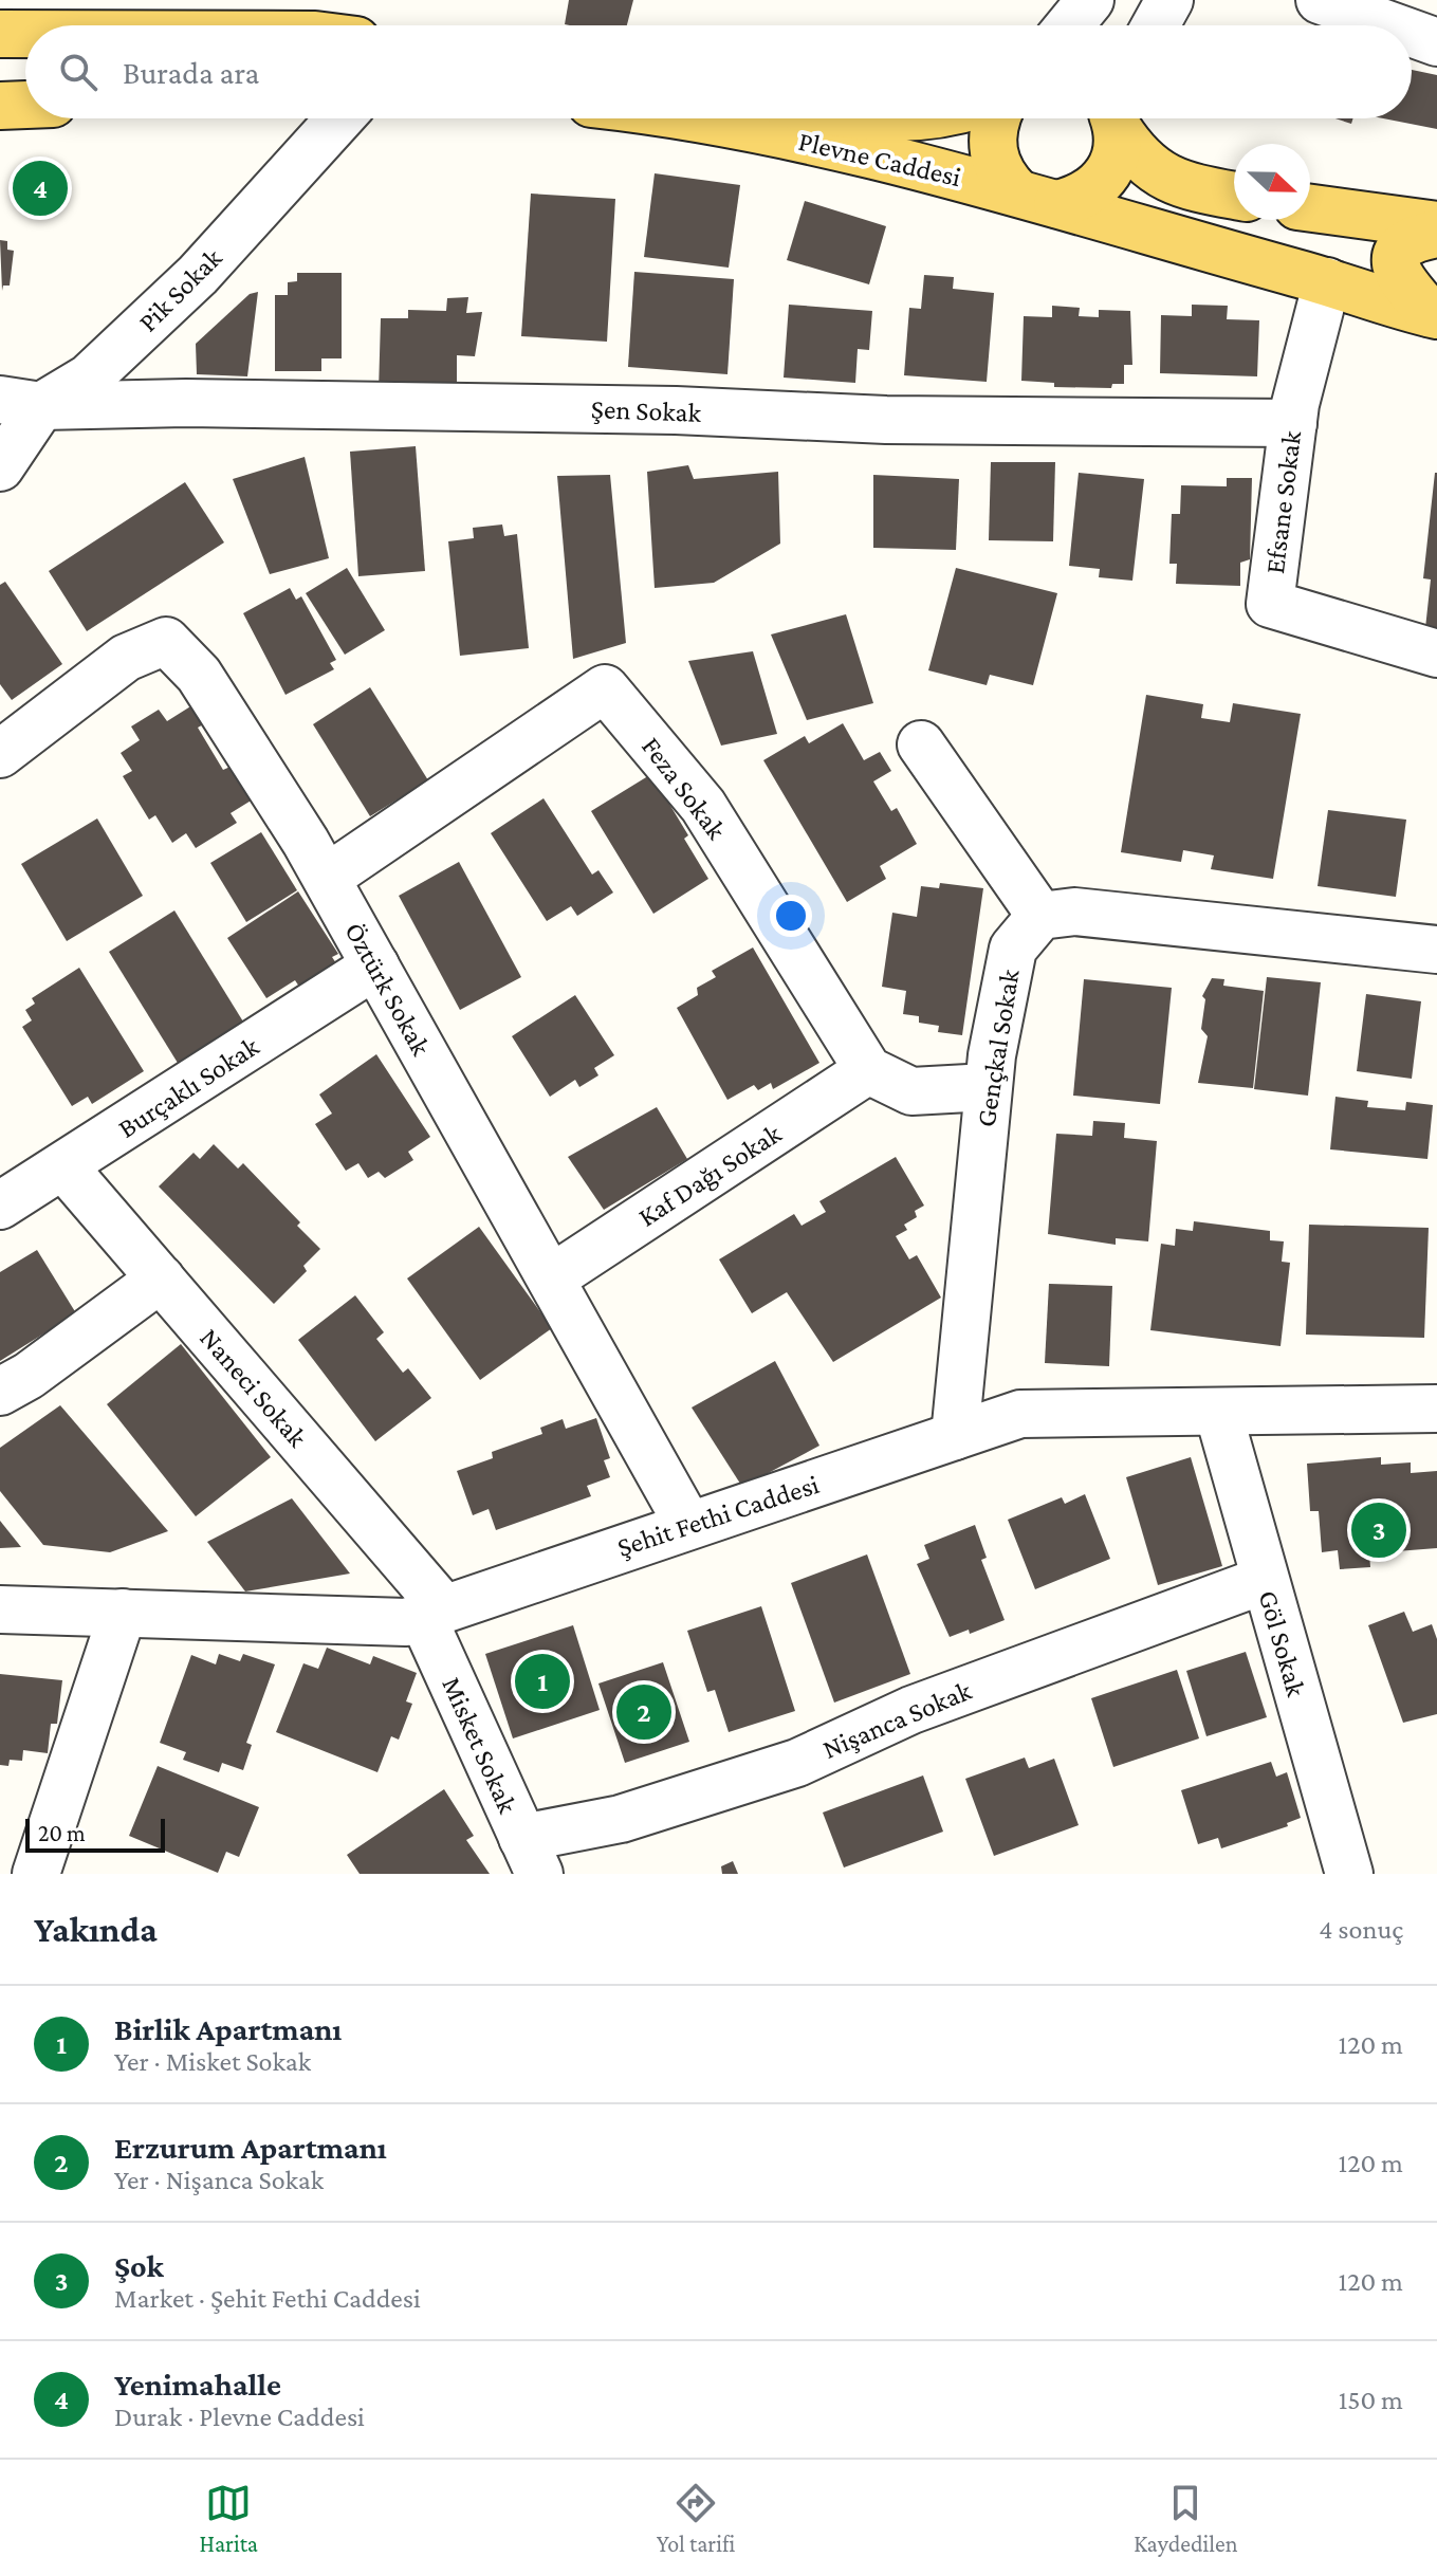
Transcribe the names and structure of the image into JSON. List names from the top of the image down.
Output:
{
  "streets": {
    "main road": ["Plevne Caddesi"],
    "street": [
      "Pik Sokak",
      "Şen Sokak",
      "Efsane Sokak",
      "Feza Sokak",
      "Öztürk Sokak",
      "Gençkal Sokak",
      "Burçaklı Sokak",
      "Kaf Dağı Sokak",
      "Naneci Sokak",
      "Şehit Fethi Caddesi",
      "Göl Sokak",
      "Nişanca Sokak",
      "Misket Sokak"
    ]
  },
  "crossings": [
    ["Plevne Caddesi", "Efsane Sokak"],
    ["Pik Sokak", "Şen Sokak"],
    ["Şen Sokak", "Efsane Sokak"],
    ["Feza Sokak", "Öztürk Sokak"],
    ["Feza Sokak", "Kaf Dağı Sokak"],
    ["Öztürk Sokak", "Burçaklı Sokak"],
    ["Öztürk Sokak", "Kaf Dağı Sokak"],
    ["Öztürk Sokak", "Şehit Fethi Caddesi"],
    ["Gençkal Sokak", "Şehit Fethi Caddesi"],
    ["Burçaklı Sokak", "Naneci Sokak"],
    ["Naneci Sokak", "Şehit Fethi Caddesi"],
    ["Naneci Sokak", "Misket Sokak"],
    ["Şehit Fethi Caddesi", "Göl Sokak"],
    ["Şehit Fethi Caddesi", "Misket Sokak"],
    ["Göl Sokak", "Nişanca Sokak"],
    ["Nişanca Sokak", "Misket Sokak"]
  ],
  "scale_bar": "20 m",
  "north": "right",
  "page": {
    "search": "Burada ara",
    "pins": [
      "4",
      "3",
      "1",
      "2"
    ],
    "scale": "20 m",
    "heading": ["Yakında", "4 sonuç"],
    "list": [
      {
        "mark": "1",
        "name": "Birlik Apartmanı",
        "note": "Yer · Misket Sokak",
        "value": "120 m"
      },
      {
        "mark": "2",
        "name": "Erzurum Apartmanı",
        "note": "Yer · Nişanca Sokak",
        "value": "120 m"
      },
      {
        "mark": "3",
        "name": "Şok",
        "note": "Market · Şehit Fethi Caddesi",
        "value": "120 m"
      },
      {
        "mark": "4",
        "name": "Yenimahalle",
        "note": "Durak · Plevne Caddesi",
        "value": "150 m"
      }
    ],
    "nav": ["Harita", "Yol tarifi", "Kaydedilen"]
  }
}
